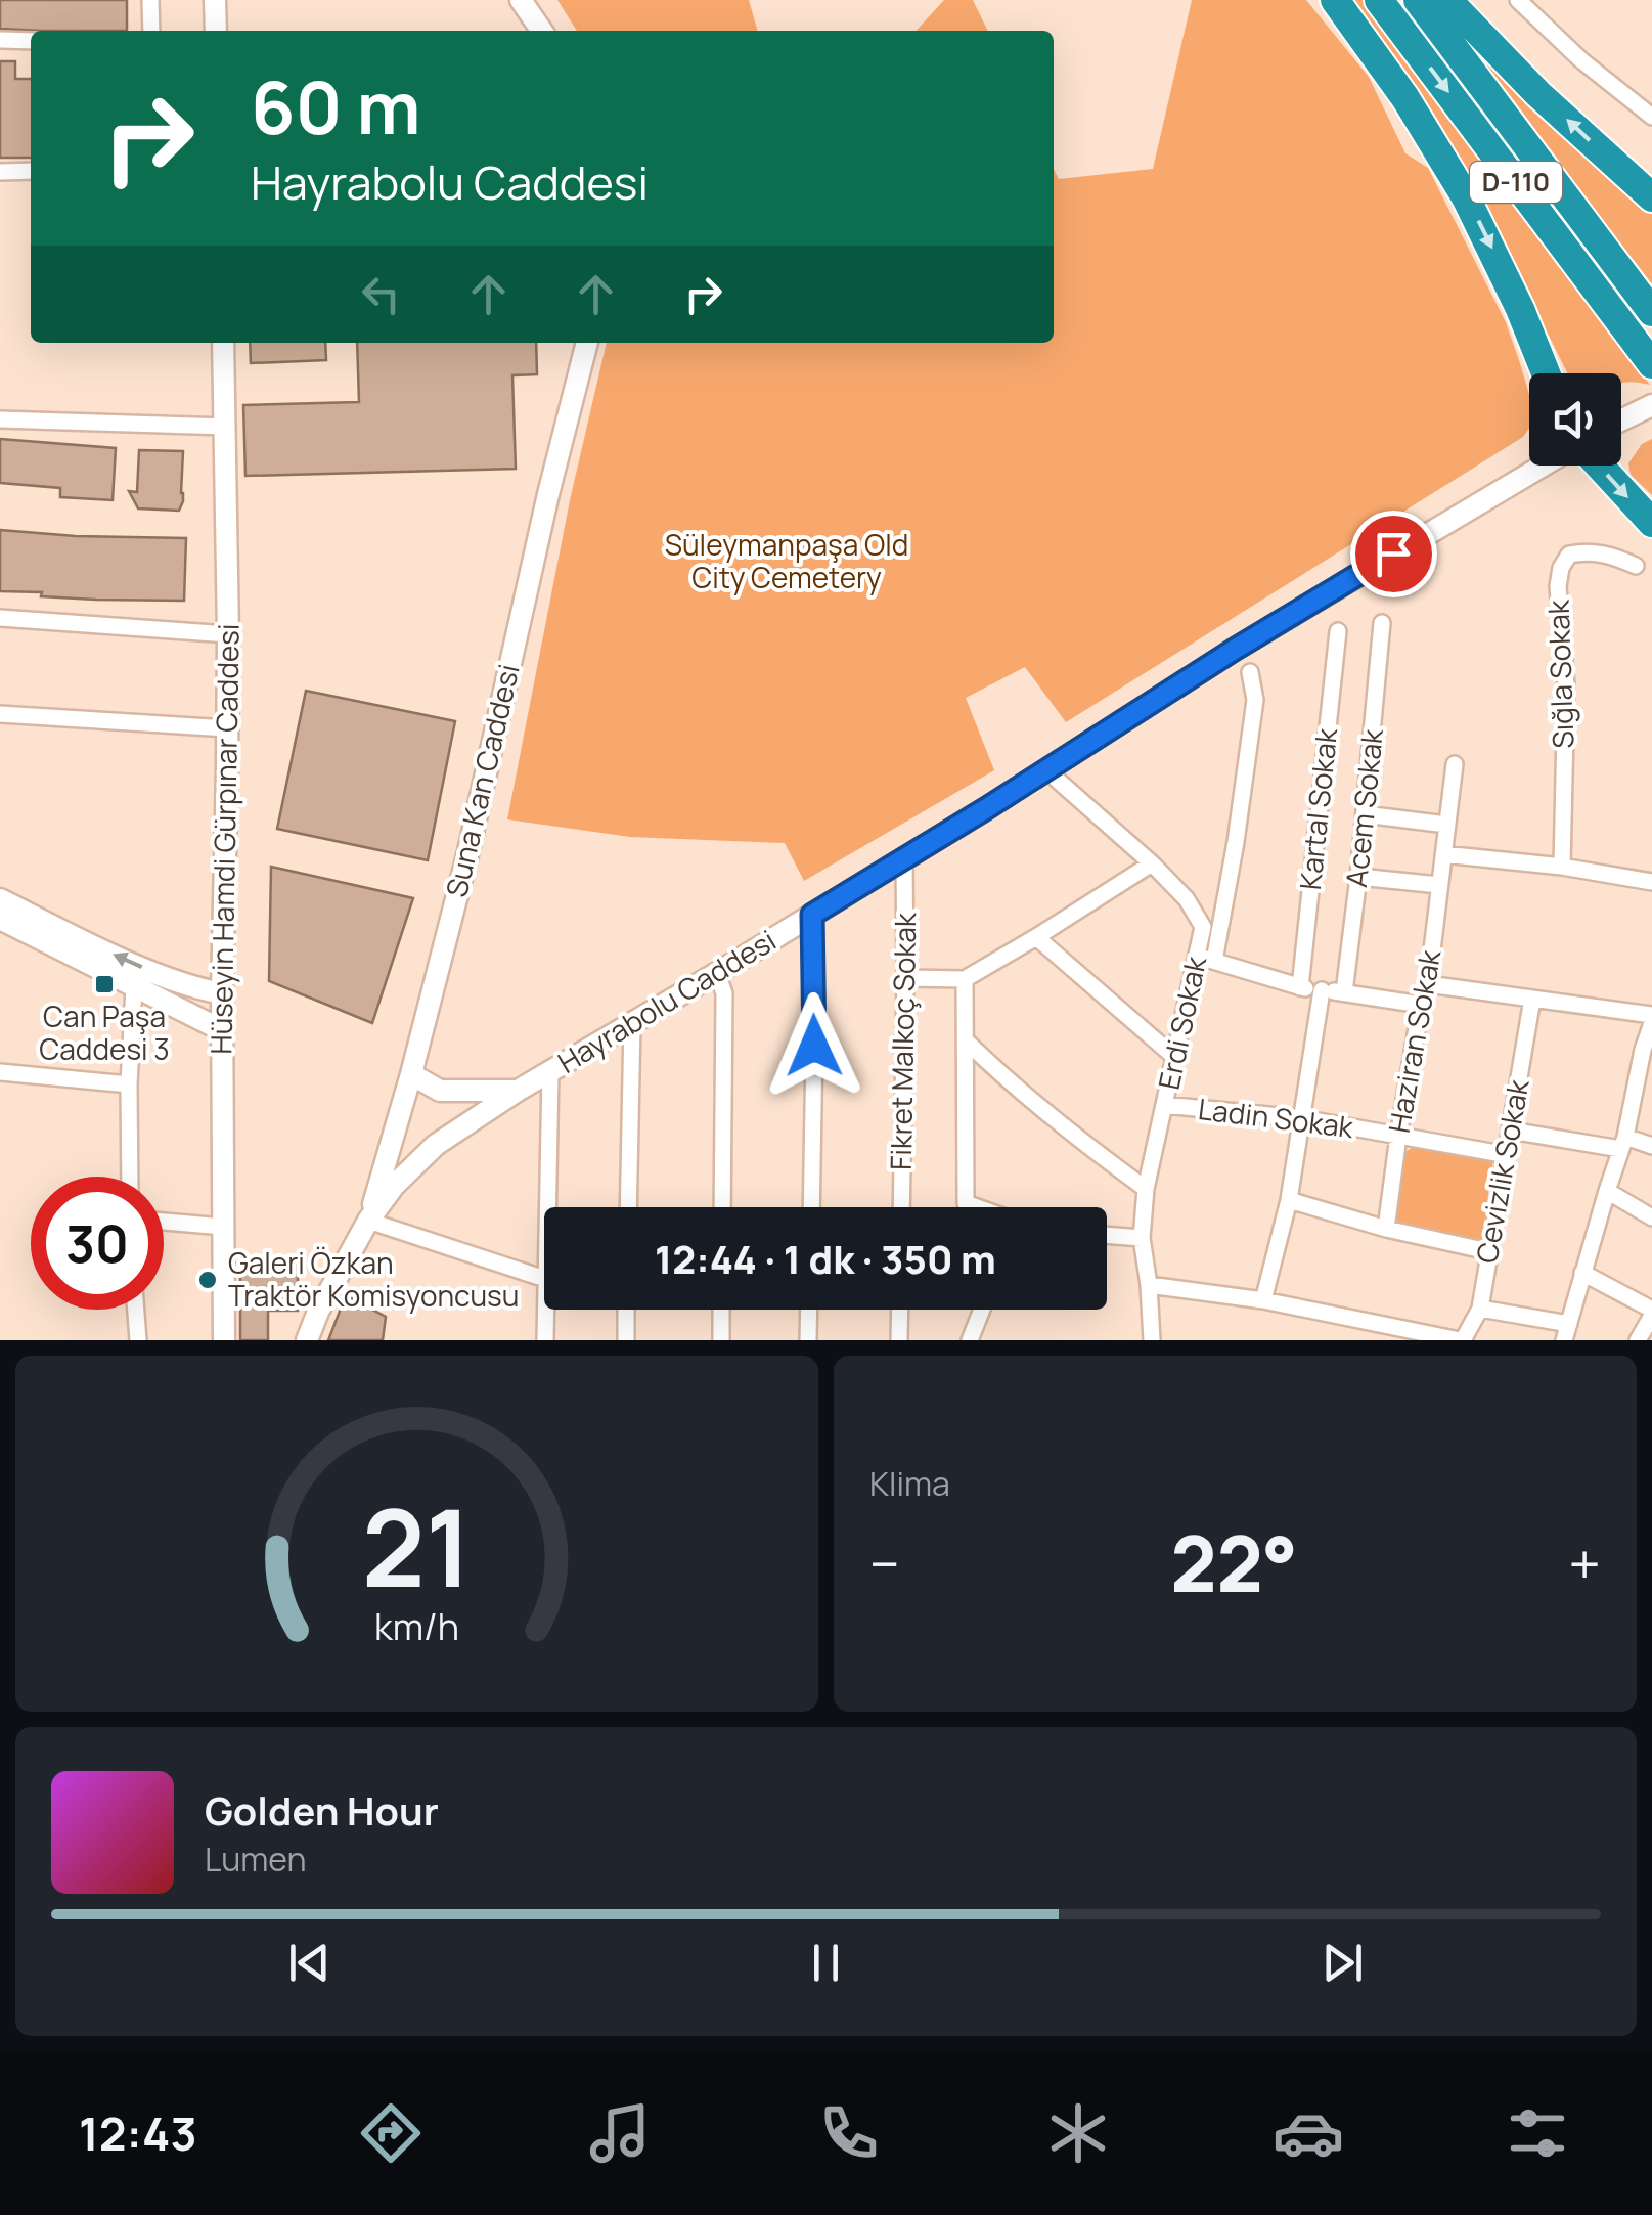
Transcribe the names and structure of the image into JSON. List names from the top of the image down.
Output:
{
  "streets": {
    "highway": ["D-110"],
    "street": [
      "Sığla Sokak",
      "Suna Kan Caddesi",
      "Acem Sokak",
      "Kartal Sokak",
      "Hüseyin Hamdi Gürpınar Caddesi",
      "Hayrabolu Caddesi",
      "Erdi Sokak",
      "Fikret Malkoç Sokak",
      "Haziran Sokak",
      "Ladin Sokak",
      "Cevizlik Sokak"
    ]
  },
  "crossings": [
    ["Suna Kan Caddesi", "Hayrabolu Caddesi"],
    ["Hayrabolu Caddesi", "Erdi Sokak"],
    ["Hayrabolu Caddesi", "Fikret Malkoç Sokak"],
    ["Erdi Sokak", "Ladin Sokak"],
    ["Haziran Sokak", "Ladin Sokak"],
    ["Ladin Sokak", "Cevizlik Sokak"]
  ],
  "parks": ["Süleymanpaşa Old City Cemetery"],
  "places": {
    "transit": ["Can Paşa Caddesi 3"],
    "other": ["Galeri Özkan Traktör Komisyoncusu"]
  },
  "page": {
    "turn": ["60 m", "Hayrabolu Caddesi"],
    "limit": "30",
    "trip": "12:44 · 1 dk · 350 m",
    "tile": "Klima",
    "heat": ["−", "22°", "+"],
    "song": ["Golden Hour", "Lumen"],
    "tabs": "12:43",
    "gauge": ["21", "km/h"]
  }
}
